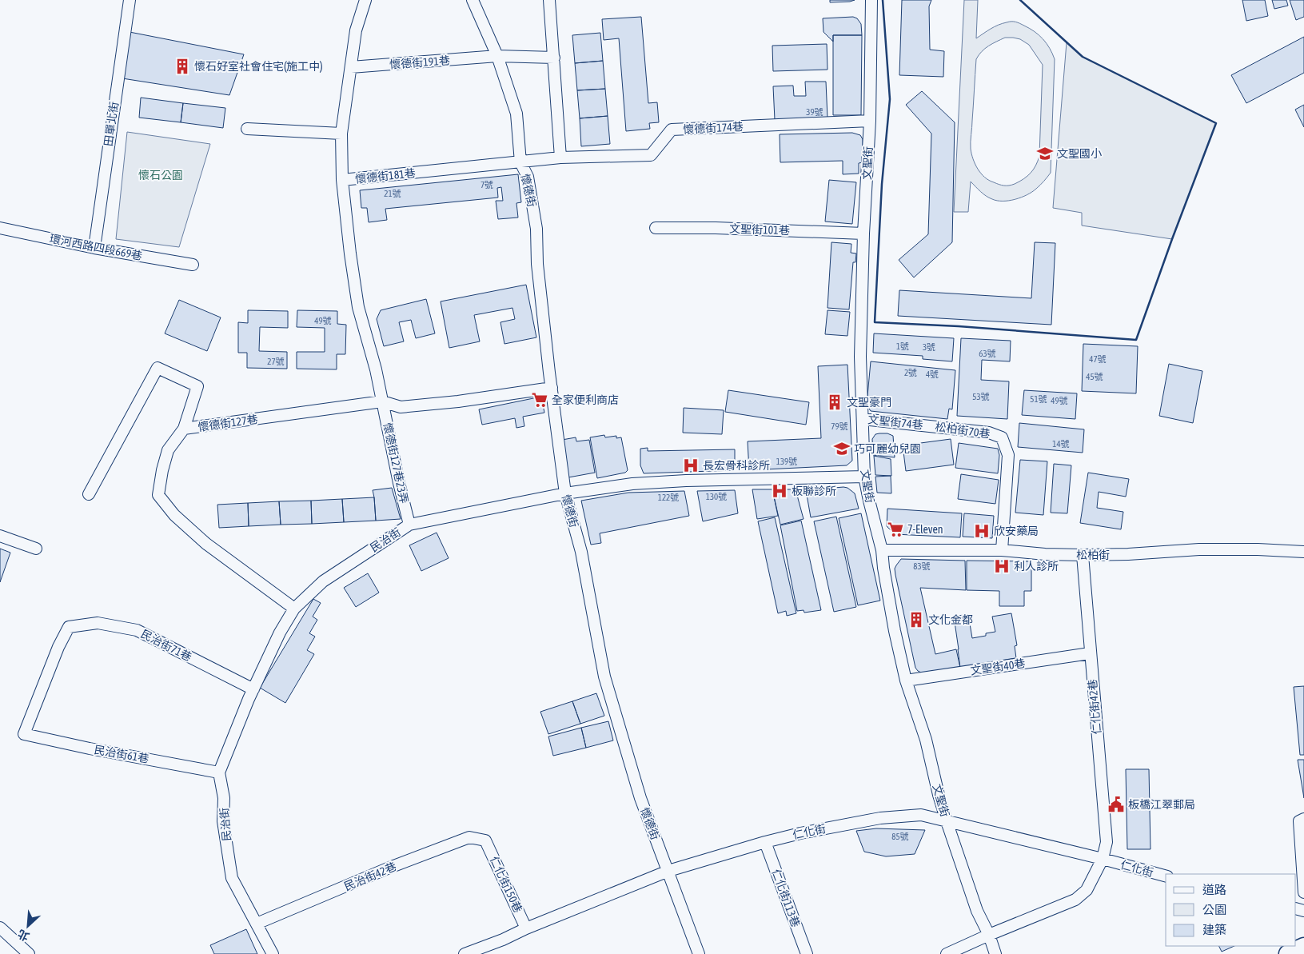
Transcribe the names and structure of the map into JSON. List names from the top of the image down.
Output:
{
  "streets": {
    "street": [
      "懷德街191巷",
      "田單北街",
      "懷德街174巷",
      "文聖街",
      "懷德街181巷",
      "懷德街",
      "文聖街101巷",
      "環河西路四段669巷",
      "文聖街74巷",
      "懷德街127巷",
      "松柏街70巷",
      "懷德街127巷23弄",
      "民治街",
      "松柏街",
      "民治街71巷",
      "文聖街40巷",
      "仁化街42巷",
      "民治街61巷",
      "仁化街",
      "民治街42巷",
      "仁化街150巷",
      "仁化街113巷"
    ]
  },
  "crossings": [
    ["懷德街191巷", "懷德街181巷"],
    ["懷德街191巷", "懷德街"],
    ["田單北街", "環河西路四段669巷"],
    ["懷德街174巷", "文聖街"],
    ["懷德街174巷", "懷德街181巷"],
    ["懷德街174巷", "懷德街"],
    ["文聖街", "文聖街101巷"],
    ["文聖街", "文聖街74巷"],
    ["文聖街", "民治街"],
    ["文聖街", "松柏街"],
    ["文聖街", "文聖街40巷"],
    ["文聖街", "仁化街42巷"],
    ["文聖街", "仁化街"],
    ["懷德街181巷", "懷德街"],
    ["懷德街", "懷德街127巷"],
    ["懷德街", "民治街"],
    ["懷德街", "仁化街"],
    ["文聖街74巷", "松柏街70巷"],
    ["懷德街127巷", "懷德街127巷23弄"],
    ["松柏街70巷", "松柏街"],
    ["懷德街127巷23弄", "民治街"],
    ["民治街", "民治街71巷"],
    ["民治街", "民治街61巷"],
    ["民治街", "民治街42巷"],
    ["松柏街", "仁化街42巷"],
    ["民治街71巷", "民治街61巷"],
    ["文聖街40巷", "仁化街42巷"],
    ["仁化街42巷", "仁化街"],
    ["仁化街", "仁化街150巷"],
    ["仁化街", "仁化街113巷"],
    ["民治街42巷", "仁化街150巷"]
  ],
  "parks": ["懷石公園"],
  "places": {
    "building": ["懷石好室社會住宅(施工中)", "文聖豪門", "文化金都"],
    "school or university": ["文聖國小", "巧可麗幼兒園"],
    "supermarket": ["全家便利商店", "7-Eleven"],
    "hospital": [
      "長宏骨科診所",
      "板聯診所",
      "欣安藥局",
      "利人診所"
    ],
    "public building": ["板橋江翠郵局"]
  },
  "house_numbers": [
    "39號",
    "7號",
    "21號",
    "49號",
    "1號",
    "3號",
    "63號",
    "47號",
    "27號",
    "2號",
    "4號",
    "45號",
    "53號",
    "51號",
    "49號",
    "79號",
    "14號",
    "139號",
    "130號",
    "122號",
    "83號",
    "85號"
  ],
  "legend": ["道路", "公園", "建築"],
  "north": "bottom left"
}
